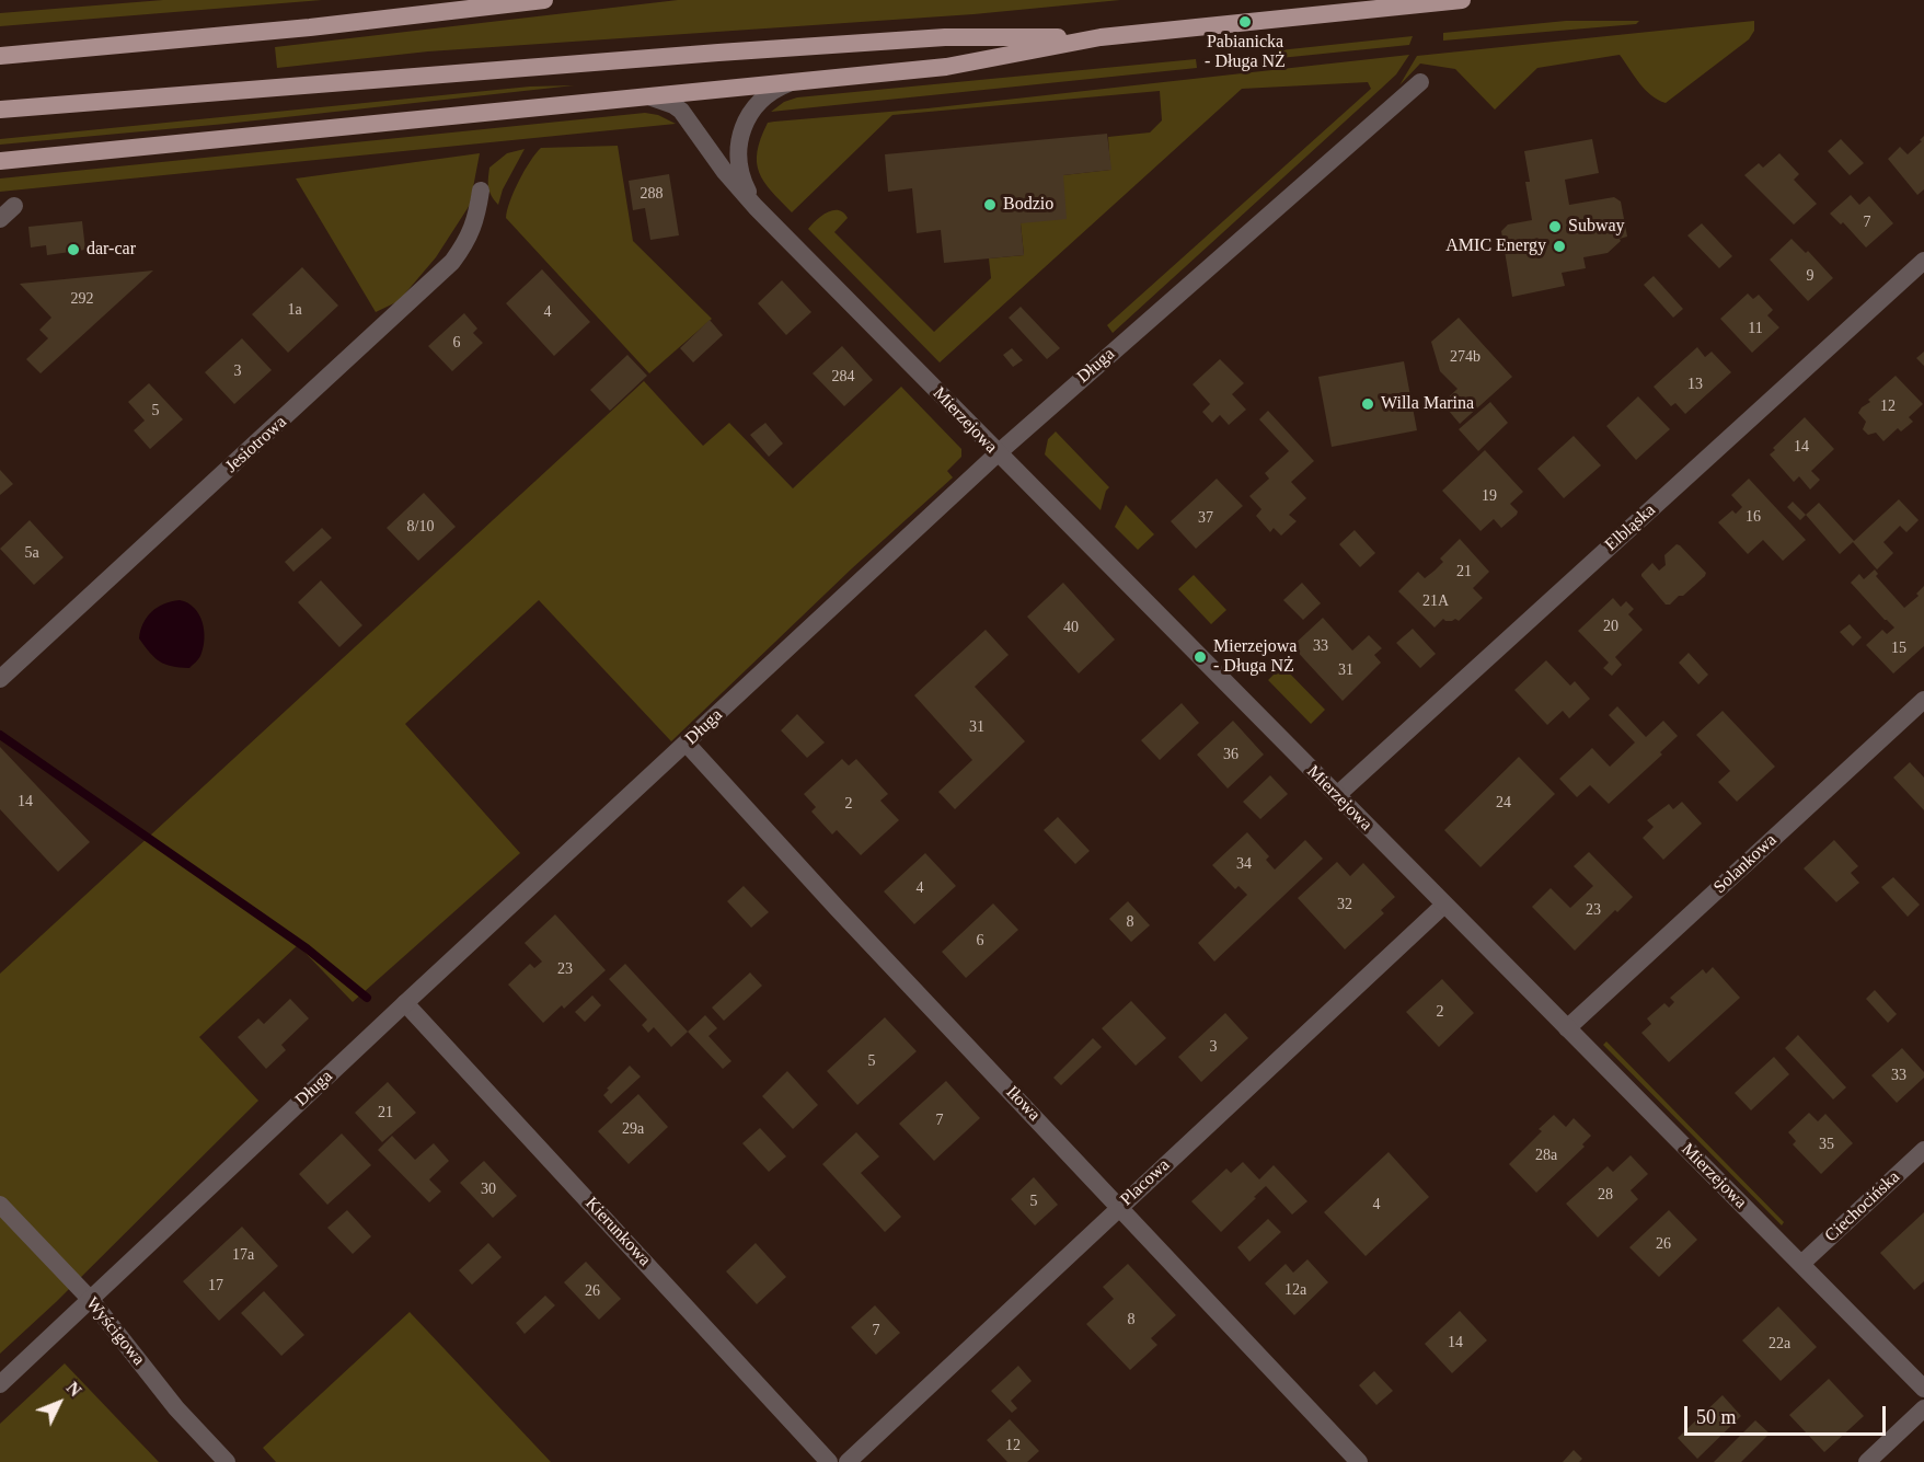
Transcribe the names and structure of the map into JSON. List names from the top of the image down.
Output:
{
  "streets": {
    "street": [
      "Długa",
      "Mierzejowa",
      "Jesiotrowa",
      "Elbląska",
      "Solankowa",
      "Iłowa",
      "Placowa",
      "Ciechocińska",
      "Kierunkowa",
      "Wyścigowa"
    ]
  },
  "crossings": [
    ["Długa", "Mierzejowa"],
    ["Długa", "Iłowa"],
    ["Długa", "Kierunkowa"],
    ["Długa", "Wyścigowa"],
    ["Mierzejowa", "Elbląska"],
    ["Mierzejowa", "Solankowa"],
    ["Mierzejowa", "Placowa"],
    ["Mierzejowa", "Ciechocińska"],
    ["Iłowa", "Placowa"]
  ],
  "places": [
    "Pabianicka - Długa NŻ",
    "Bodzio",
    "Subway",
    "AMIC Energy",
    "dar-car",
    "Willa Marina",
    "Mierzejowa - Długa NŻ"
  ],
  "house_numbers": [
    "288",
    "7",
    "9",
    "292",
    "1a",
    "4",
    "11",
    "6",
    "274b",
    "3",
    "284",
    "13",
    "12",
    "5",
    "14",
    "19",
    "16",
    "37",
    "8/10",
    "5a",
    "21",
    "21A",
    "20",
    "40",
    "33",
    "15",
    "31",
    "31",
    "36",
    "14",
    "24",
    "2",
    "34",
    "4",
    "32",
    "23",
    "8",
    "6",
    "23",
    "2",
    "3",
    "5",
    "33",
    "21",
    "7",
    "29a",
    "35",
    "28a",
    "30",
    "28",
    "5",
    "4",
    "26",
    "17a",
    "17",
    "12a",
    "26",
    "8",
    "7",
    "14",
    "22a",
    "12"
  ],
  "scale_bar": "50 m",
  "north": "top right"
}
